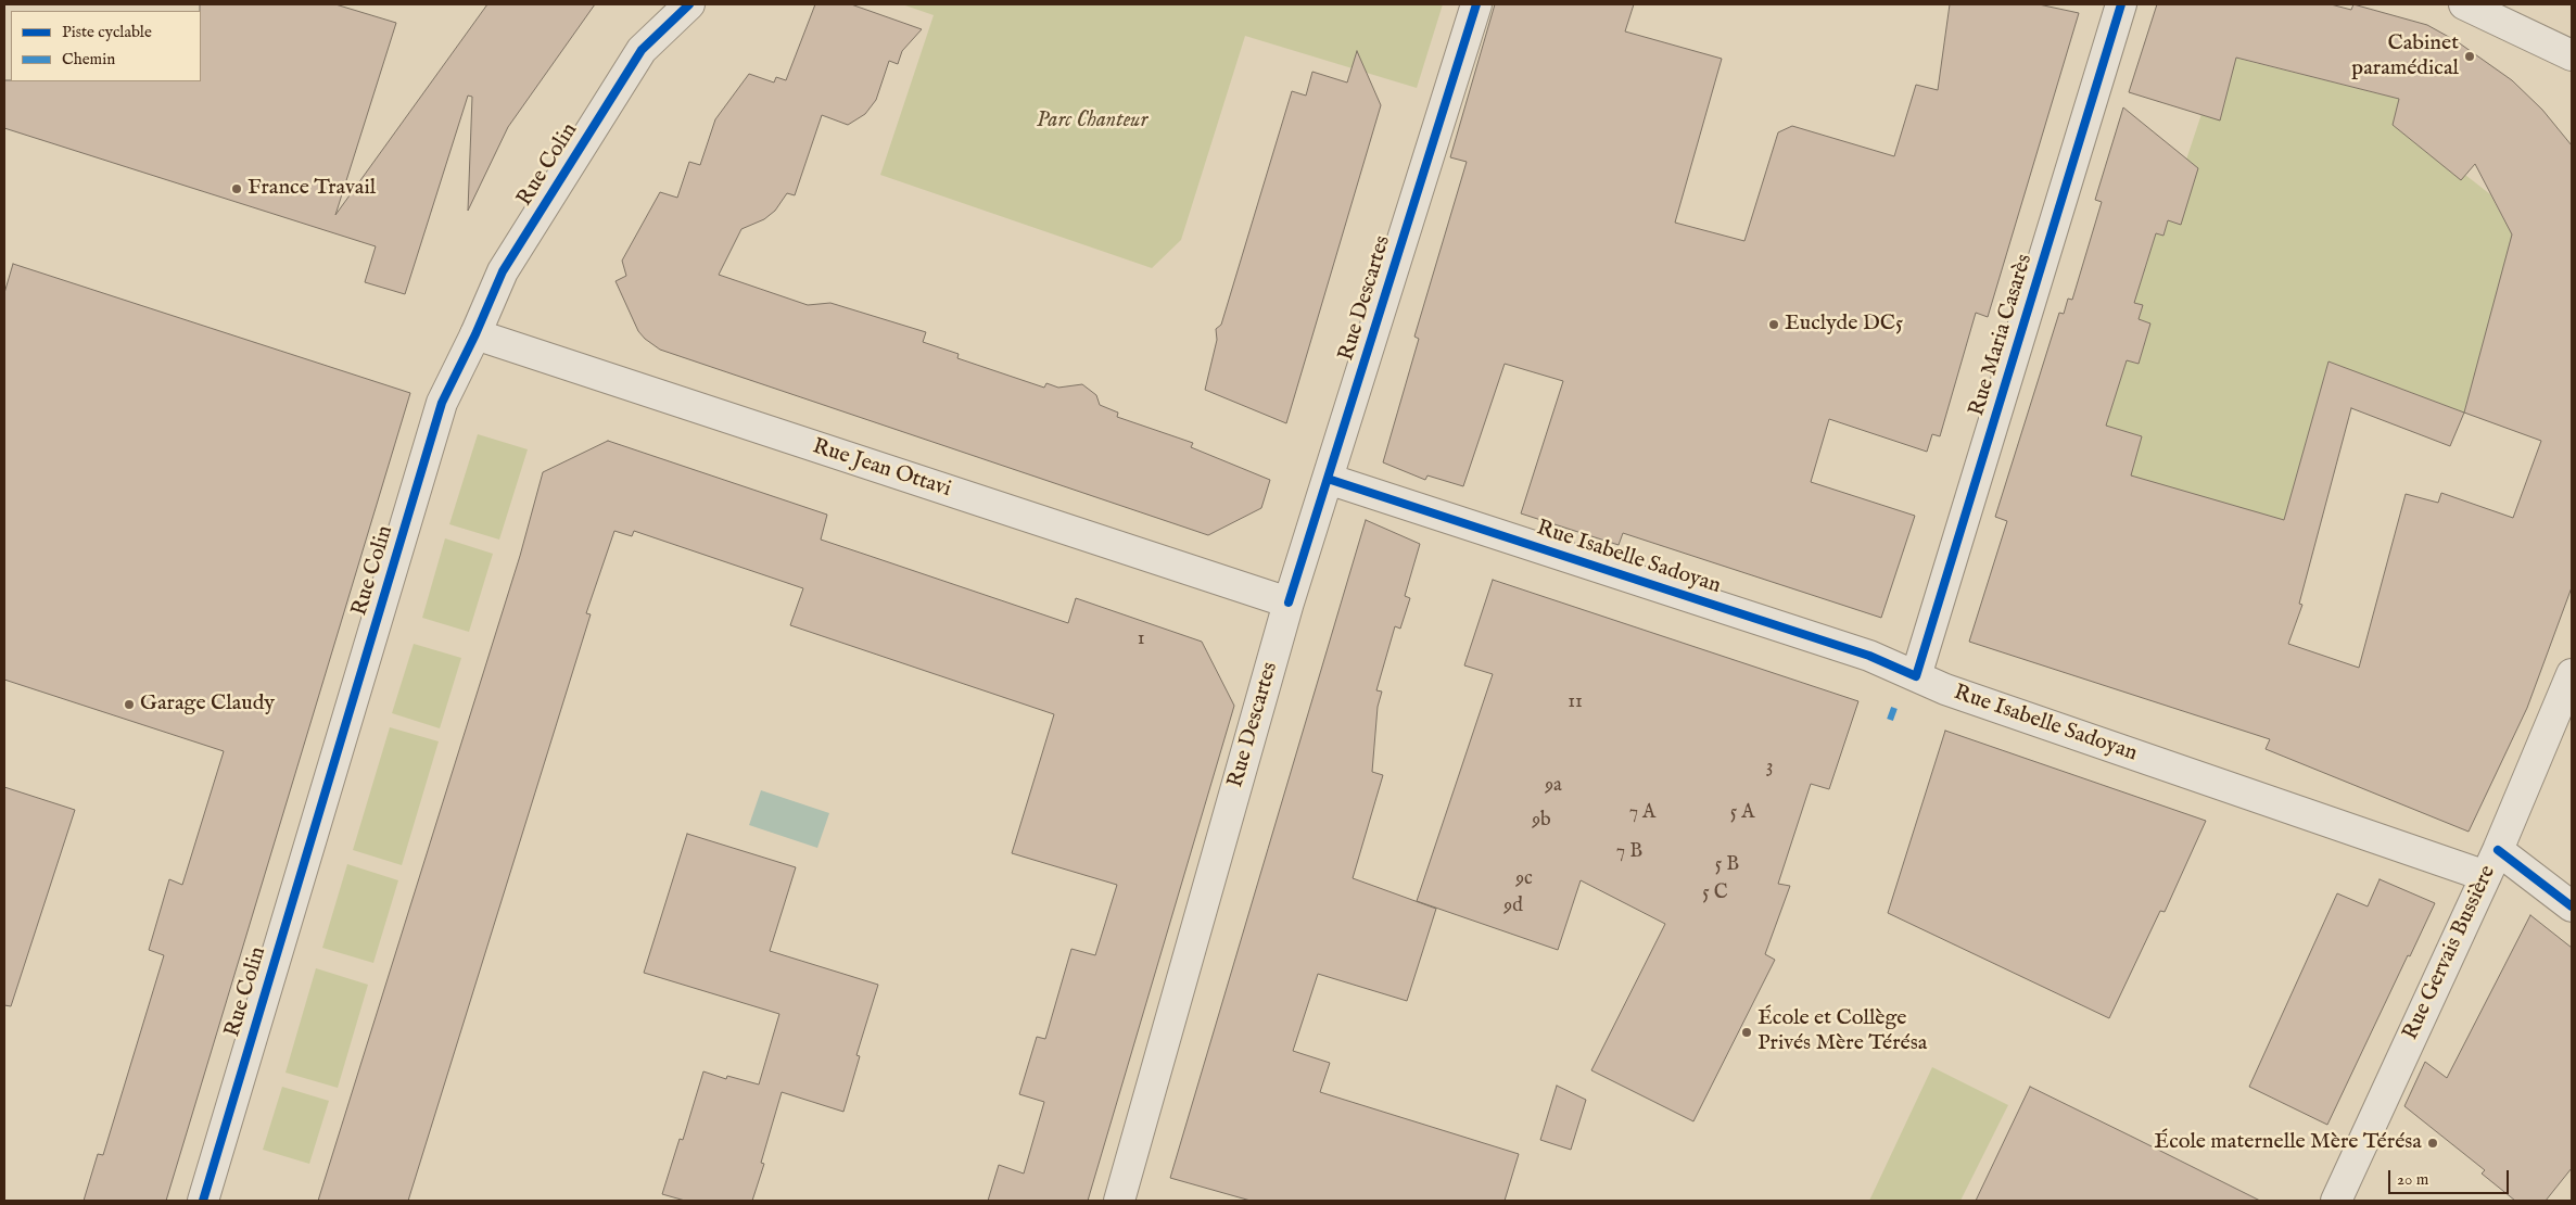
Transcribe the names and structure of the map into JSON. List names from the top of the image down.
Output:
{
  "streets": {
    "street": [
      "Rue Colin",
      "Rue Descartes",
      "Rue Maria Casarès",
      "Rue Jean Ottavi",
      "Rue Isabelle Sadoyan",
      "Rue Gervais Bussière"
    ]
  },
  "crossings": [
    ["Rue Colin", "Rue Jean Ottavi"],
    ["Rue Descartes", "Rue Jean Ottavi"],
    ["Rue Descartes", "Rue Isabelle Sadoyan"],
    ["Rue Maria Casarès", "Rue Isabelle Sadoyan"],
    ["Rue Isabelle Sadoyan", "Rue Gervais Bussière"]
  ],
  "parks": ["Parc Chanteur"],
  "places": [
    "Cabinet paramédical",
    "France Travail",
    "Euclyde DC5",
    "Garage Claudy",
    "École et Collège Privés Mère Térésa",
    "École maternelle Mère Térésa"
  ],
  "house_numbers": [
    "1",
    "11",
    "3",
    "9a",
    "7 A",
    "5 A",
    "9b",
    "7 B",
    "5 B",
    "9c",
    "5 C",
    "9d"
  ],
  "legend": ["Piste cyclable", "Chemin"],
  "scale_bar": "20 m"
}
